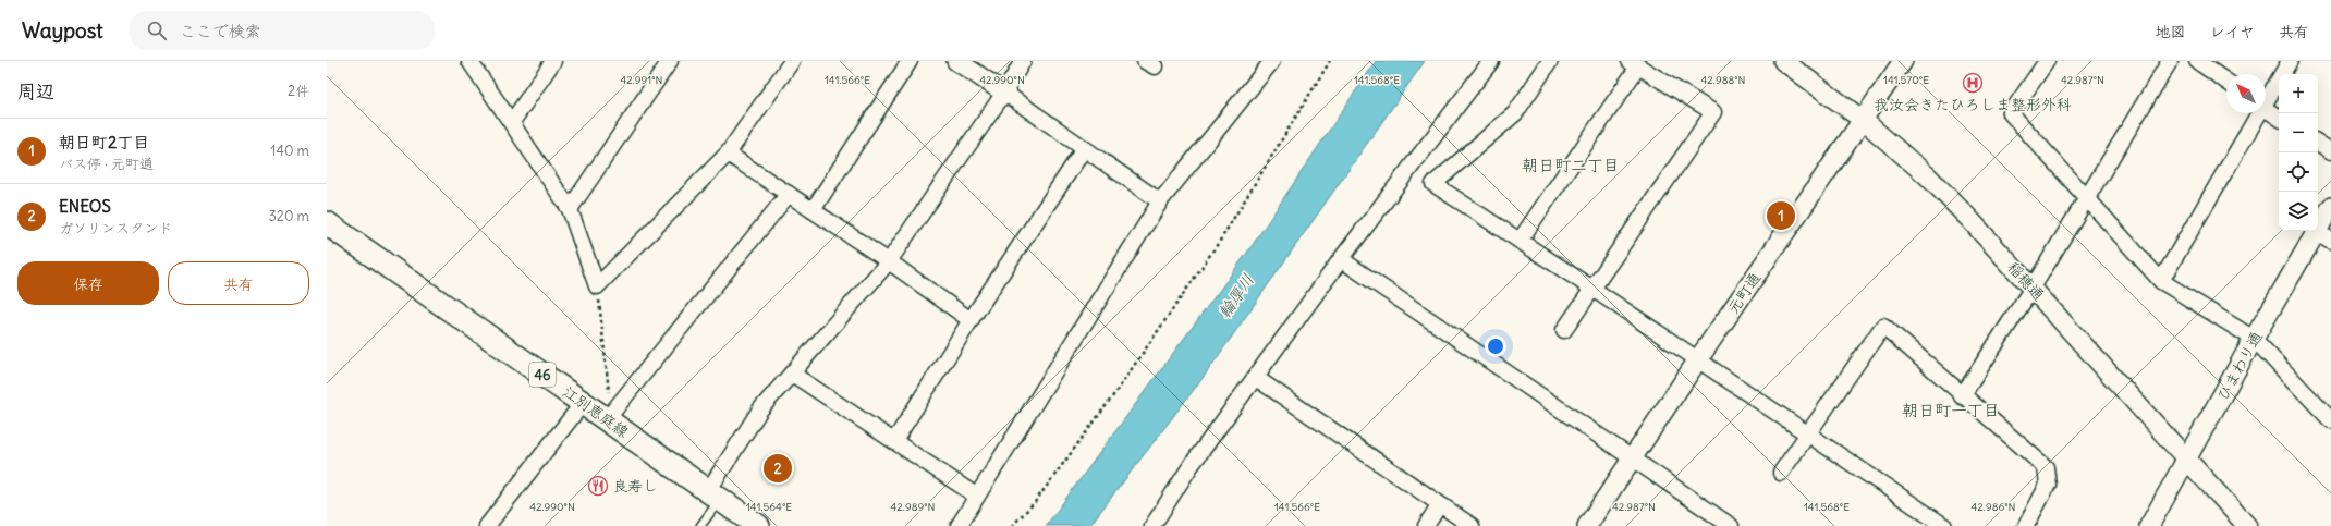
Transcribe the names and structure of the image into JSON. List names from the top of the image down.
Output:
{
  "streets": {
    "main road": ["46", "江別恵庭線"],
    "street": ["稲穂通", "元町通", "ひまわり通"]
  },
  "crossings": [
    ["稲穂通", "元町通"],
    ["稲穂通", "ひまわり通"]
  ],
  "districts": ["朝日町二丁目", "朝日町一丁目"],
  "water": ["輪厚川"],
  "places": {
    "hospital": ["我汝会きたひろしま整形外科"],
    "restaurant": ["良寿し"]
  },
  "north": "top left",
  "page": {
    "header": "Waypost",
    "search": "ここで検索",
    "nav": ["地図", "レイヤ", "共有"],
    "heading": ["周辺", "2件"],
    "map_buttons": ["+", "−"],
    "list": [
      {
        "mark": "1",
        "name": "朝日町2丁目",
        "note": "バス停 · 元町通",
        "value": "140 m"
      },
      {
        "mark": "2",
        "name": "ENEOS",
        "note": "ガソリンスタンド",
        "value": "320 m"
      }
    ],
    "pins": ["1", "2"],
    "buttons": ["保存", "共有"]
  },
  "coordinates": [
    "141.566°E",
    "141.568°E",
    "141.570°E",
    "42.988°N",
    "42.987°N",
    "42.991°N",
    "42.990°N",
    "141.564°E",
    "42.989°N",
    "42.986°N"
  ]
}
